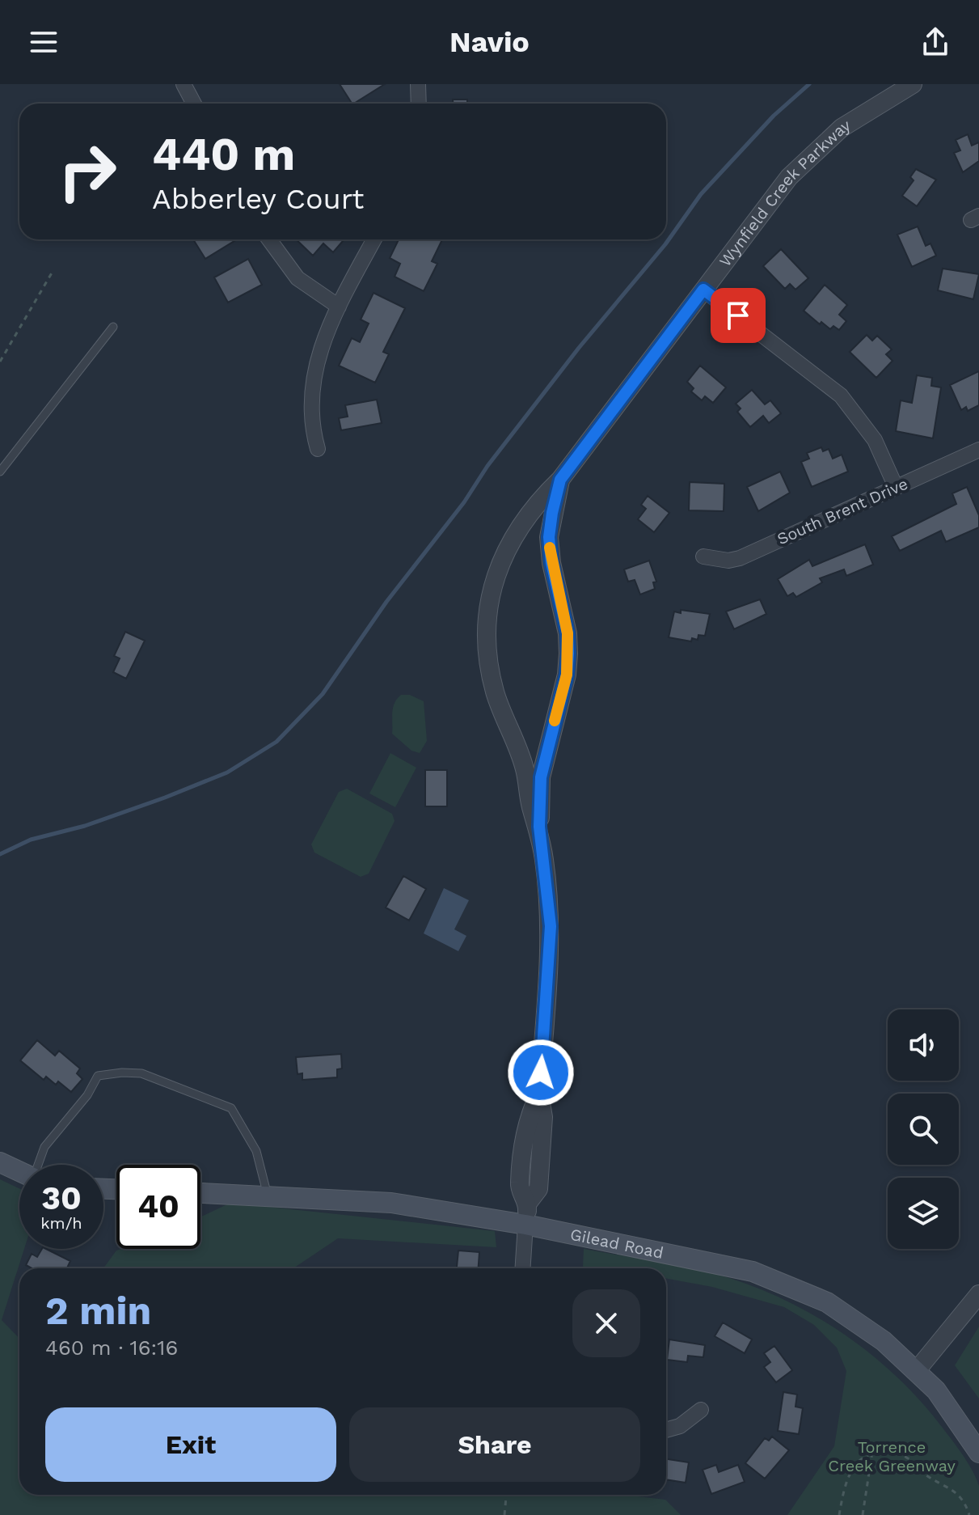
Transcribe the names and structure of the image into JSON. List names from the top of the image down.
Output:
{
  "streets": {
    "main road": ["Gilead Road"],
    "street": ["Wynfield Creek Parkway", "South Brent Drive"]
  },
  "crossings": [
    ["Wynfield Creek Parkway", "Gilead Road"]
  ],
  "parks": ["Torrence Creek Greenway"],
  "page": {
    "header": "Navio",
    "turn": ["440 m", "Abberley Court"],
    "speed": "30 km/h",
    "limit": "40",
    "heading": ["2 min", "460 m · 16:16"],
    "buttons": ["Exit", "Share"]
  }
}
